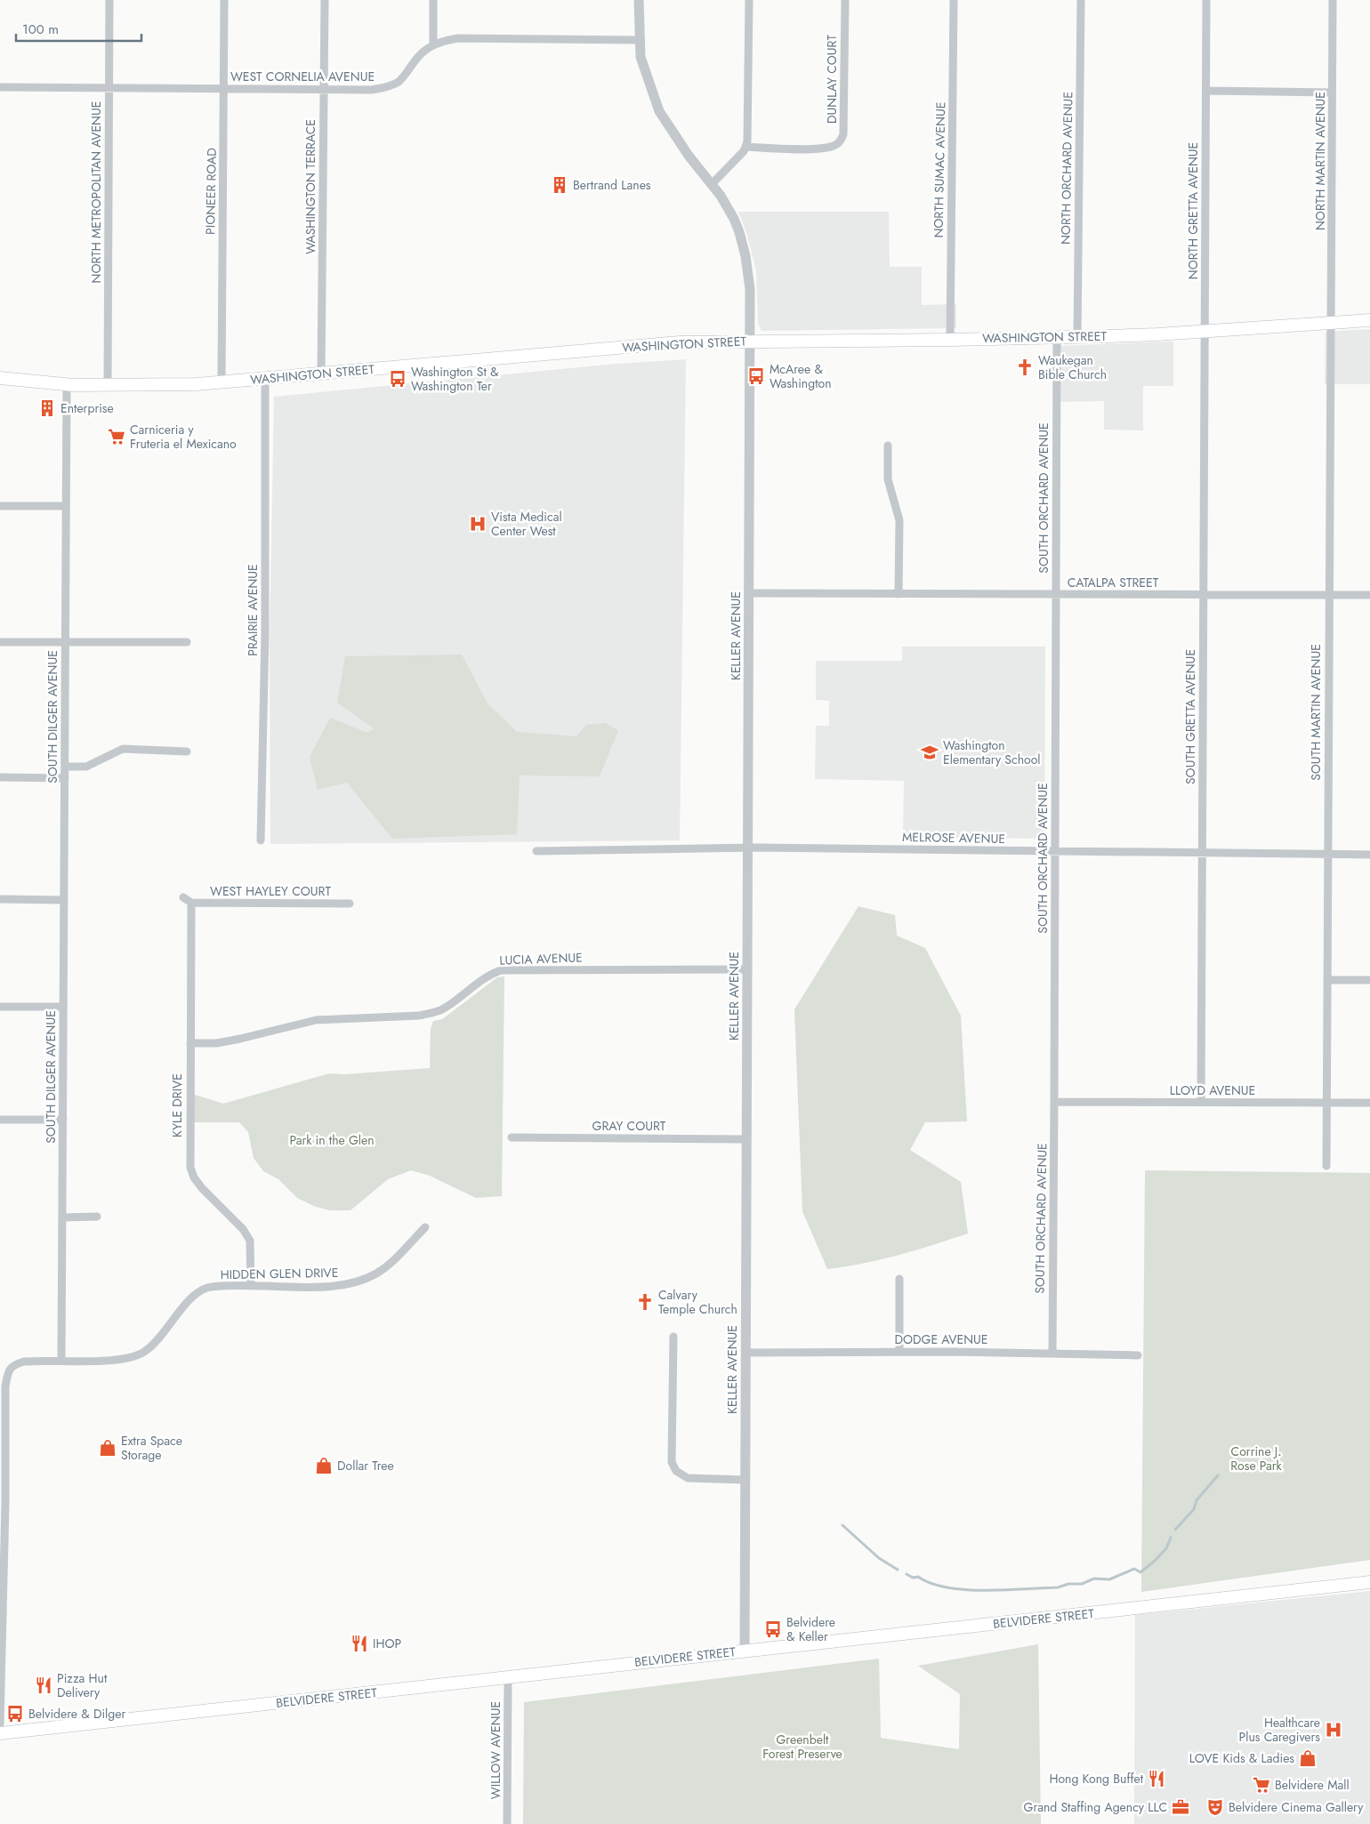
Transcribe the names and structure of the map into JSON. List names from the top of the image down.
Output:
{
  "streets": {
    "main road": ["WASHINGTON STREET", "BELVIDERE STREET"],
    "street": [
      "WEST CORNELIA AVENUE",
      "DUNLAY COURT",
      "NORTH MARTIN AVENUE",
      "NORTH ORCHARD AVENUE",
      "NORTH SUMAC AVENUE",
      "WASHINGTON TERRACE",
      "PIONEER ROAD",
      "NORTH METROPOLITAN AVENUE",
      "NORTH GRETTA AVENUE",
      "SOUTH ORCHARD AVENUE",
      "CATALPA STREET",
      "PRAIRIE AVENUE",
      "KELLER AVENUE",
      "SOUTH MARTIN AVENUE",
      "SOUTH DILGER AVENUE",
      "SOUTH GRETTA AVENUE",
      "MELROSE AVENUE",
      "WEST HAYLEY COURT",
      "LUCIA AVENUE",
      "LLOYD AVENUE",
      "KYLE DRIVE",
      "GRAY COURT",
      "HIDDEN GLEN DRIVE",
      "DODGE AVENUE",
      "WILLOW AVENUE"
    ]
  },
  "crossings": [
    ["WEST CORNELIA AVENUE", "WASHINGTON TERRACE"],
    ["WEST CORNELIA AVENUE", "PIONEER ROAD"],
    ["WEST CORNELIA AVENUE", "NORTH METROPOLITAN AVENUE"],
    ["WEST CORNELIA AVENUE", "KELLER AVENUE"],
    ["NORTH MARTIN AVENUE", "WASHINGTON STREET"],
    ["NORTH MARTIN AVENUE", "SOUTH MARTIN AVENUE"],
    ["NORTH ORCHARD AVENUE", "WASHINGTON STREET"],
    ["NORTH SUMAC AVENUE", "WASHINGTON STREET"],
    ["WASHINGTON TERRACE", "WASHINGTON STREET"],
    ["PIONEER ROAD", "WASHINGTON STREET"],
    ["NORTH METROPOLITAN AVENUE", "WASHINGTON STREET"],
    ["NORTH GRETTA AVENUE", "WASHINGTON STREET"],
    ["NORTH GRETTA AVENUE", "SOUTH GRETTA AVENUE"],
    ["WASHINGTON STREET", "SOUTH ORCHARD AVENUE"],
    ["WASHINGTON STREET", "PRAIRIE AVENUE"],
    ["WASHINGTON STREET", "KELLER AVENUE"],
    ["WASHINGTON STREET", "SOUTH MARTIN AVENUE"],
    ["WASHINGTON STREET", "SOUTH DILGER AVENUE"],
    ["WASHINGTON STREET", "SOUTH GRETTA AVENUE"],
    ["SOUTH ORCHARD AVENUE", "CATALPA STREET"],
    ["SOUTH ORCHARD AVENUE", "MELROSE AVENUE"],
    ["SOUTH ORCHARD AVENUE", "LLOYD AVENUE"],
    ["SOUTH ORCHARD AVENUE", "DODGE AVENUE"],
    ["CATALPA STREET", "KELLER AVENUE"],
    ["CATALPA STREET", "SOUTH MARTIN AVENUE"],
    ["CATALPA STREET", "SOUTH GRETTA AVENUE"],
    ["KELLER AVENUE", "MELROSE AVENUE"],
    ["KELLER AVENUE", "LUCIA AVENUE"],
    ["KELLER AVENUE", "GRAY COURT"],
    ["KELLER AVENUE", "DODGE AVENUE"],
    ["KELLER AVENUE", "BELVIDERE STREET"],
    ["SOUTH MARTIN AVENUE", "MELROSE AVENUE"],
    ["SOUTH MARTIN AVENUE", "LLOYD AVENUE"],
    ["SOUTH DILGER AVENUE", "HIDDEN GLEN DRIVE"],
    ["SOUTH GRETTA AVENUE", "MELROSE AVENUE"],
    ["SOUTH GRETTA AVENUE", "LLOYD AVENUE"],
    ["WEST HAYLEY COURT", "KYLE DRIVE"],
    ["LUCIA AVENUE", "KYLE DRIVE"],
    ["KYLE DRIVE", "HIDDEN GLEN DRIVE"],
    ["BELVIDERE STREET", "WILLOW AVENUE"]
  ],
  "parks": ["Park in the Glen", "Corrine J. Rose Park", "Greenbelt Forest Preserve"],
  "places": {
    "building": ["Bertrand Lanes", "Enterprise"],
    "church": ["Waukegan Bible Church", "Calvary Temple Church"],
    "bus stop": [
      "McAree & Washington",
      "Washington St & Washington Ter",
      "Belvidere & Keller",
      "Belvidere & Dilger"
    ],
    "supermarket": ["Carniceria y Fruteria el Mexicano", "Belvidere Mall"],
    "hospital": ["Vista Medical Center West", "Healthcare Plus Caregivers"],
    "school or university": ["Washington Elementary School"],
    "shop": ["Extra Space Storage", "Dollar Tree", "LOVE Kids & Ladies"],
    "restaurant": ["IHOP", "Pizza Hut Delivery", "Hong Kong Buffet"],
    "office": ["Grand Staffing Agency LLC"],
    "theatre": ["Belvidere Cinema Gallery"]
  },
  "scale_bar": "100 m"
}
